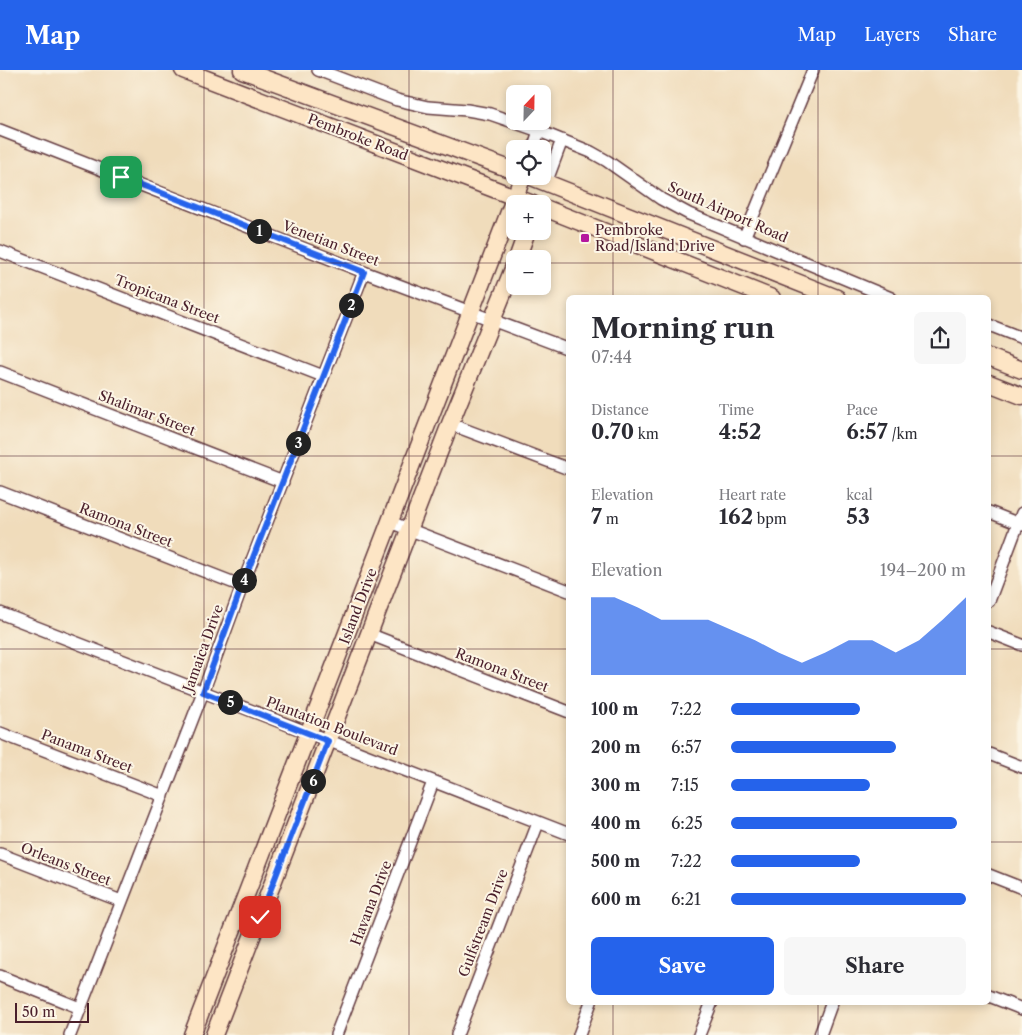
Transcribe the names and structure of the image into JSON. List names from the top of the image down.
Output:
{
  "streets": {
    "street": [
      "Pembroke Road",
      "South Airport Road",
      "Venetian Street",
      "Tropicana Street",
      "Shalimar Street",
      "Ramona Street",
      "Island Drive",
      "Jamaica Drive",
      "Plantation Boulevard",
      "Panama Street",
      "Orleans Street",
      "Havana Drive",
      "Gulfstream Drive"
    ]
  },
  "crossings": [
    ["Venetian Street", "Island Drive"],
    ["Venetian Street", "Jamaica Drive"],
    ["Tropicana Street", "Jamaica Drive"],
    ["Shalimar Street", "Jamaica Drive"],
    ["Ramona Street", "Island Drive"],
    ["Ramona Street", "Jamaica Drive"],
    ["Island Drive", "Plantation Boulevard"],
    ["Jamaica Drive", "Plantation Boulevard"],
    ["Jamaica Drive", "Panama Street"],
    ["Jamaica Drive", "Orleans Street"],
    ["Plantation Boulevard", "Havana Drive"],
    ["Plantation Boulevard", "Gulfstream Drive"]
  ],
  "places": {
    "transit": ["Pembroke Road/Island Drive"]
  },
  "scale_bar": "50 m",
  "north": "top",
  "page": {
    "header": "Map",
    "nav": ["Map", "Layers", "Share"],
    "map_buttons": ["+", "−"],
    "pins": [
      "1",
      "2",
      "3",
      "4",
      "5",
      "6"
    ],
    "heading": ["Morning run", "07:44"],
    "stats": [
      ["Distance", "0.70 km"],
      ["Time", "4:52"],
      ["Pace", "6:57 /km"],
      ["Elevation", "7 m"],
      ["Heart rate", "162 bpm"],
      ["kcal", "53"]
    ],
    "chart": ["Elevation", "194–200 m"],
    "list": [
      {
        "name": "100 m",
        "note": "7:22"
      },
      {
        "name": "200 m",
        "note": "6:57"
      },
      {
        "name": "300 m",
        "note": "7:15"
      },
      {
        "name": "400 m",
        "note": "6:25"
      },
      {
        "name": "500 m",
        "note": "7:22"
      },
      {
        "name": "600 m",
        "note": "6:21"
      }
    ],
    "buttons": ["Save", "Share"],
    "scale": "50 m"
  }
}
